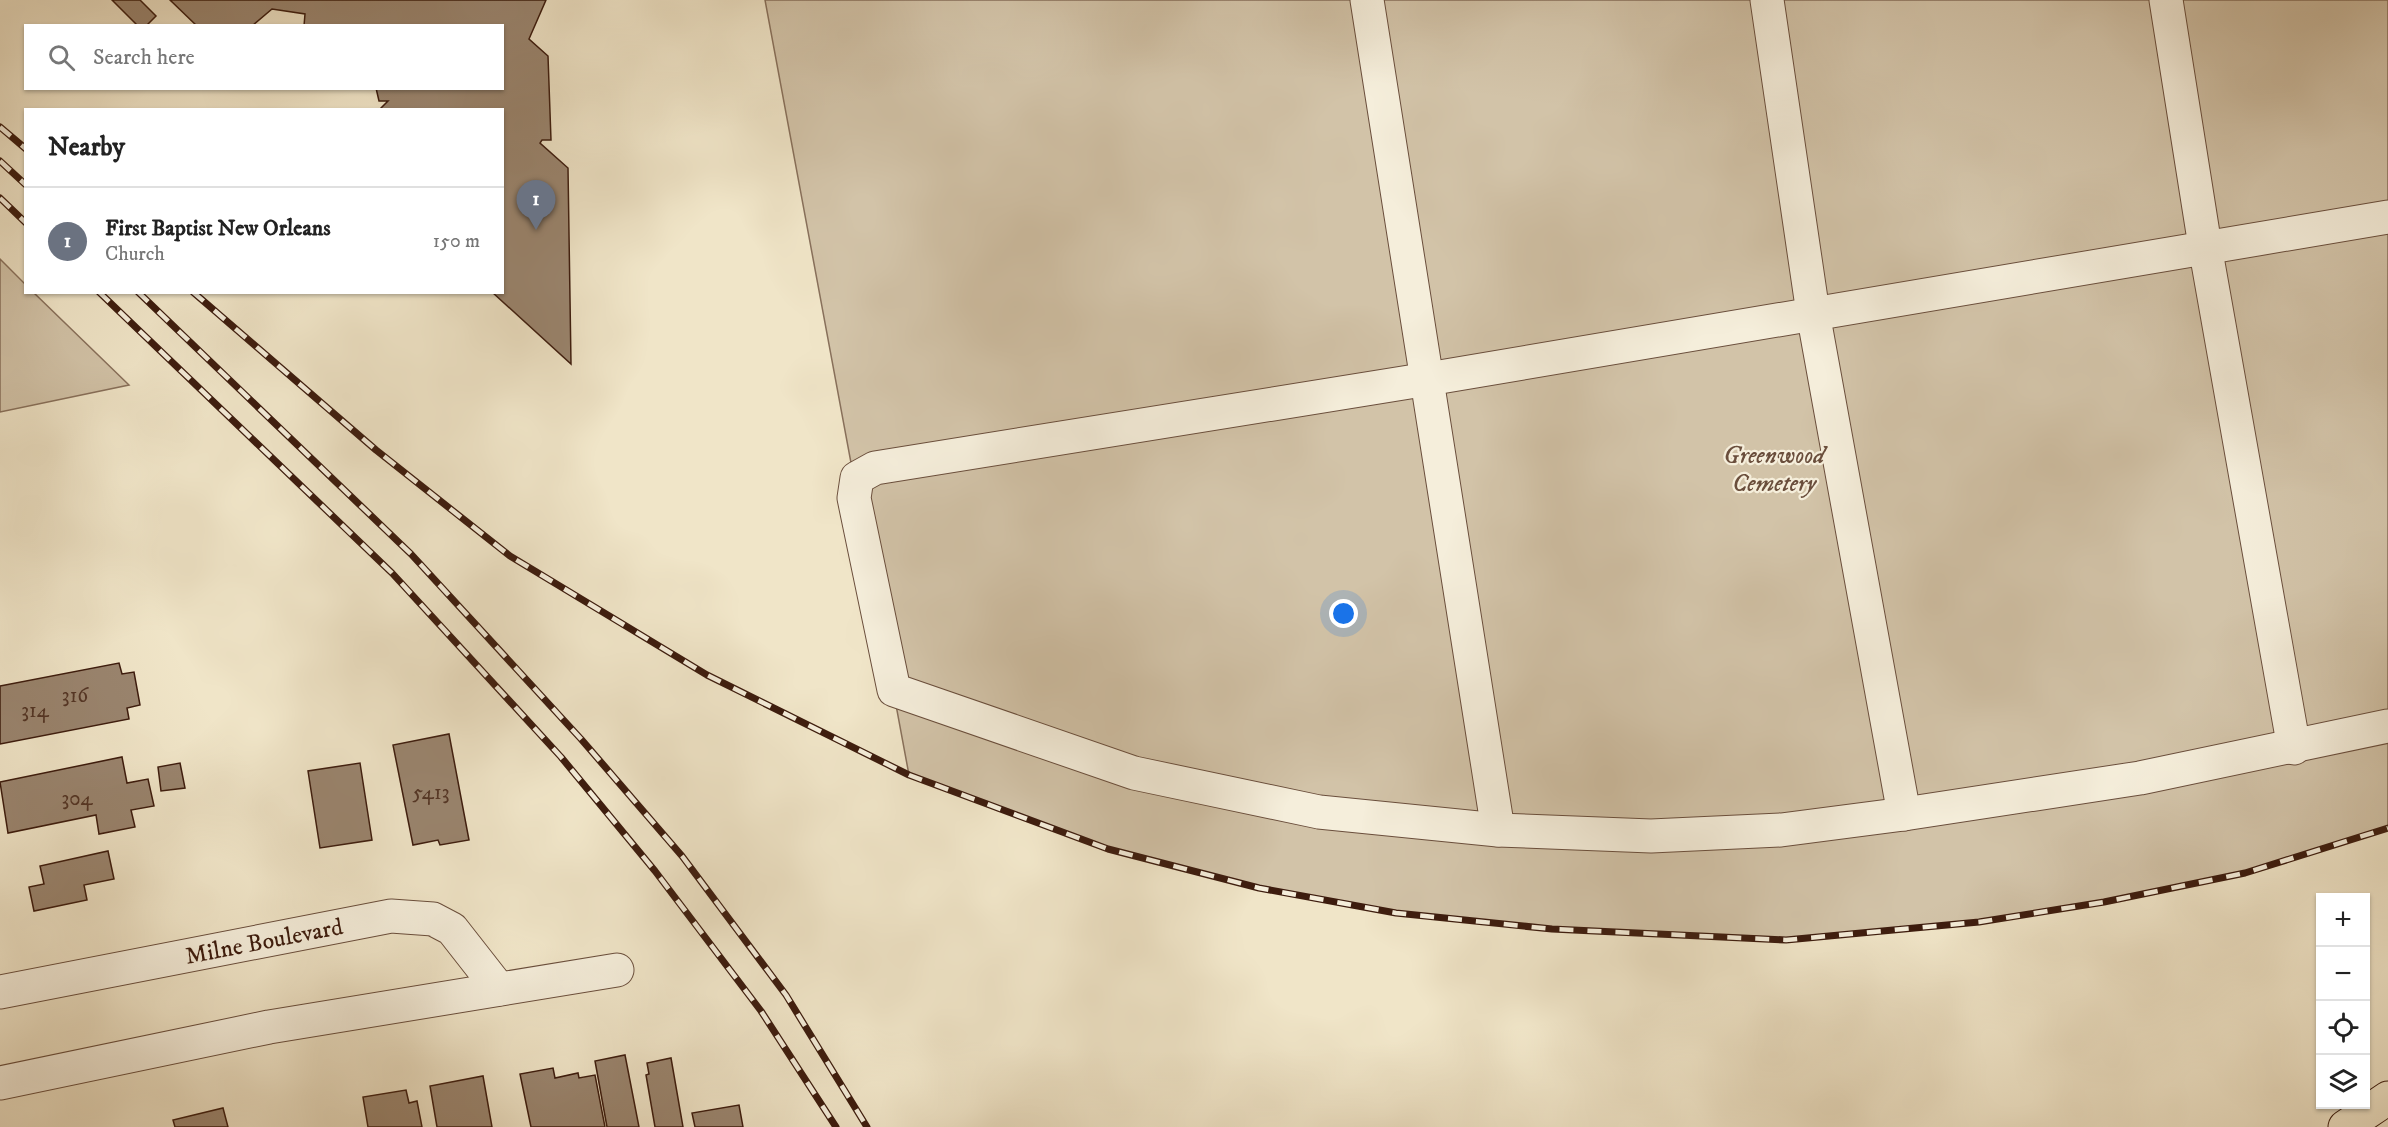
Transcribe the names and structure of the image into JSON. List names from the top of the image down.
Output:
{
  "streets": {
    "street": ["Milne Boulevard"]
  },
  "parks": ["Greenwood Cemetery"],
  "house_numbers": [
    "316",
    "314",
    "5413",
    "304"
  ],
  "page": {
    "search": "Search here",
    "heading": "Nearby",
    "pins": "1",
    "list": [
      {
        "mark": "1",
        "name": "First Baptist New Orleans",
        "note": "Church",
        "value": "150 m"
      }
    ],
    "map_buttons": ["+", "−"]
  }
}
